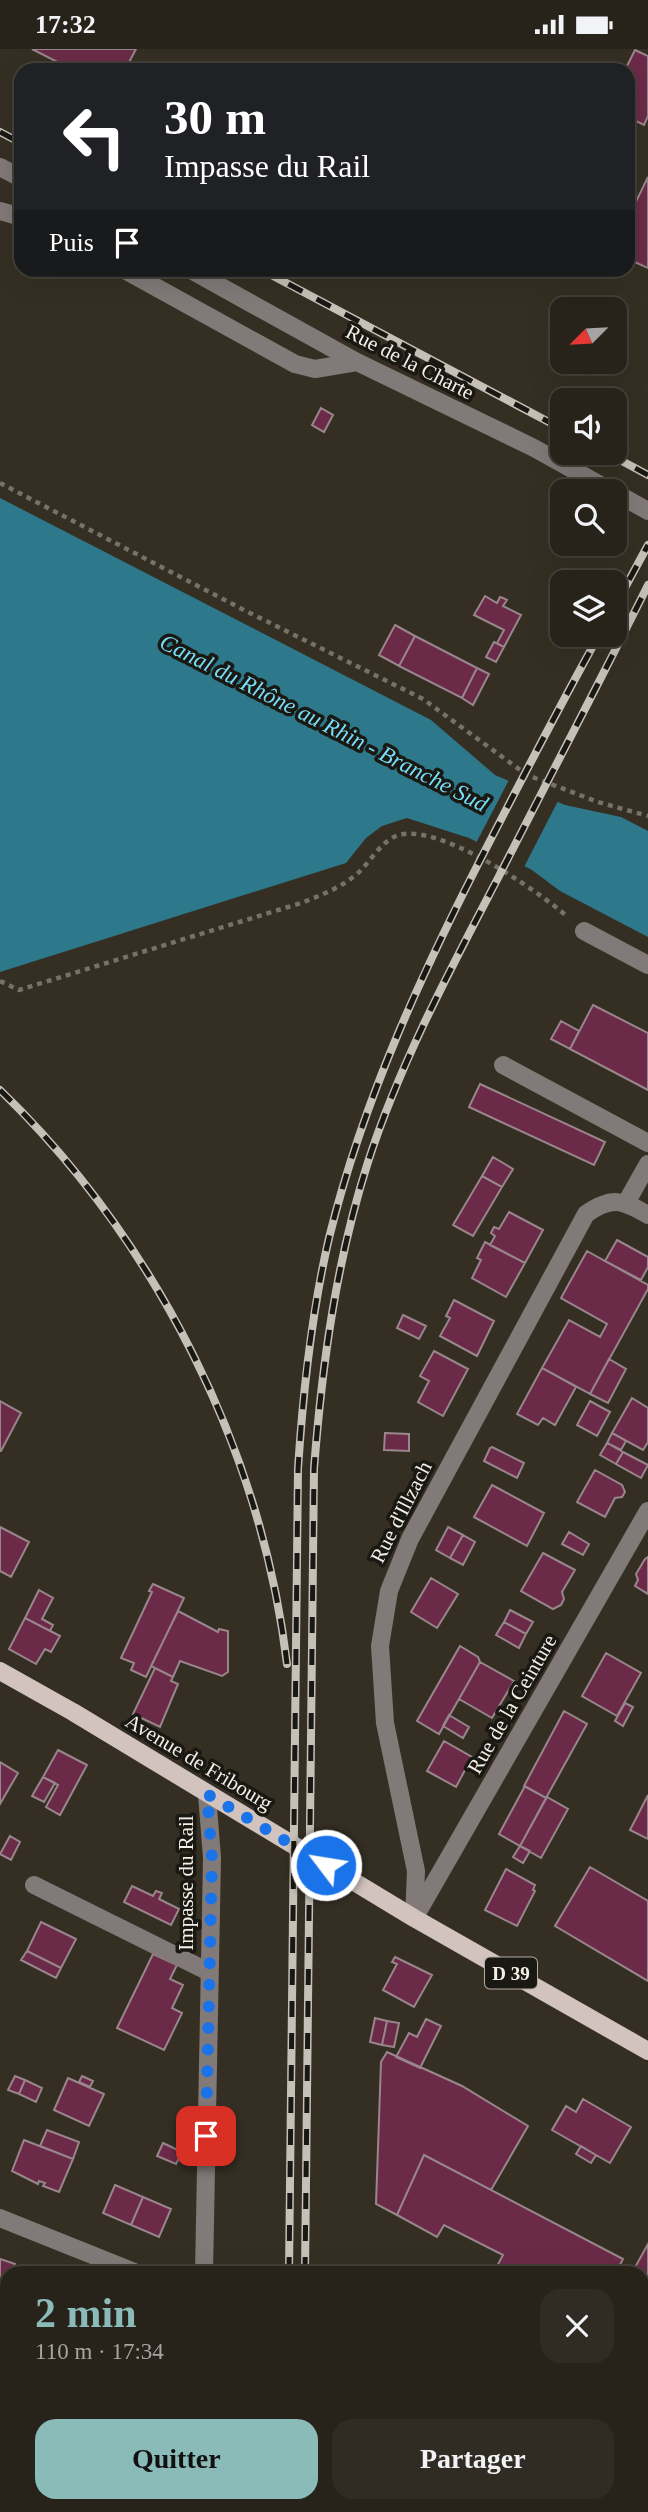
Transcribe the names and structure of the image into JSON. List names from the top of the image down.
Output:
{
  "streets": {
    "main road": ["Avenue de Fribourg", "D 39"],
    "street": [
      "Rue de la Charte",
      "Rue d'Illzach",
      "Rue de la Ceinture",
      "Impasse du Rail"
    ]
  },
  "crossings": [
    ["Rue d'Illzach", "Rue de la Ceinture"],
    ["Rue d'Illzach", "Avenue de Fribourg"],
    ["Rue d'Illzach", "D 39"],
    ["Rue de la Ceinture", "Avenue de Fribourg"],
    ["Rue de la Ceinture", "D 39"],
    ["Avenue de Fribourg", "Impasse du Rail"],
    ["Avenue de Fribourg", "D 39"]
  ],
  "water": ["Canal du Rhône au Rhin - Branche Sud"],
  "north": "bottom left",
  "page": {
    "status": "17:32",
    "turn": ["30 m", "Impasse du Rail"],
    "then": "Puis",
    "heading": ["2 min", "110 m · 17:34"],
    "buttons": ["Quitter", "Partager"]
  }
}
